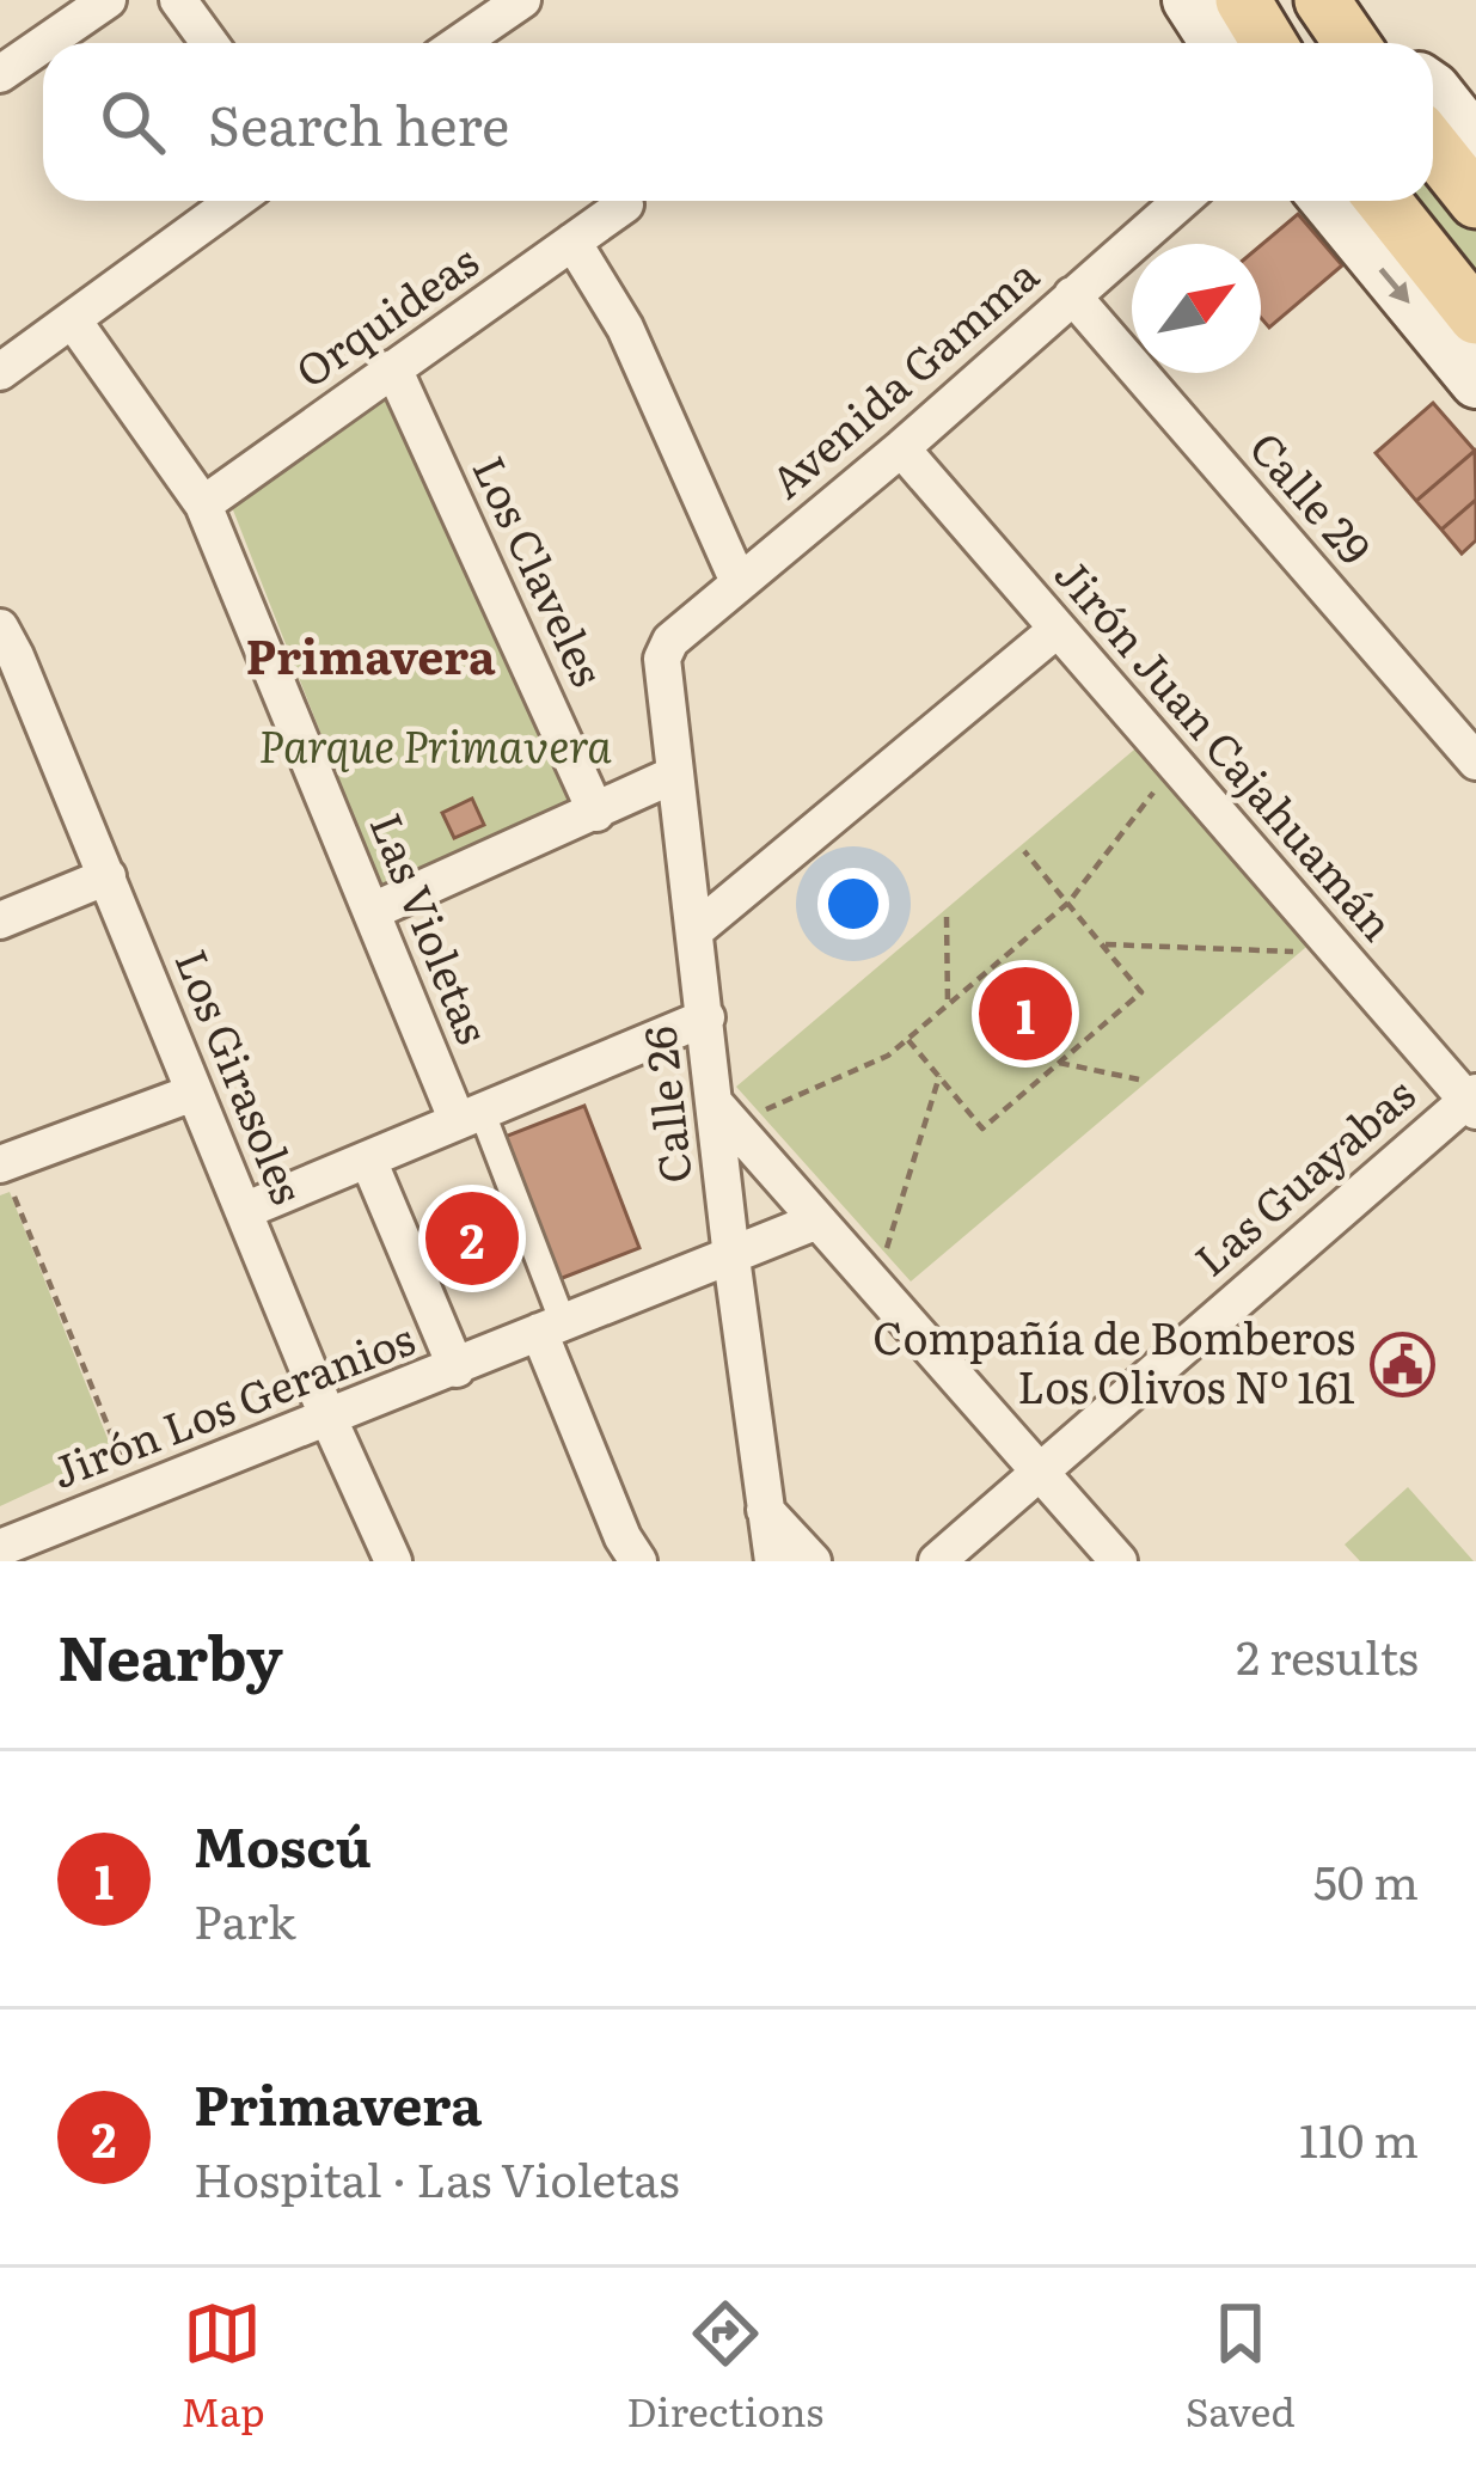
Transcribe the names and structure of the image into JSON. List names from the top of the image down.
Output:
{
  "streets": {
    "street": [
      "Orquideas",
      "Avenida Gamma",
      "Calle 29",
      "Los Claveles",
      "Jirón Juan Cajahuamán",
      "Las Violetas",
      "Los Girasoles",
      "Calle 26",
      "Las Guayabas",
      "Jirón Los Geranios"
    ]
  },
  "crossings": [
    ["Orquideas", "Los Claveles"],
    ["Orquideas", "Las Violetas"],
    ["Avenida Gamma", "Calle 29"],
    ["Avenida Gamma", "Jirón Juan Cajahuamán"],
    ["Avenida Gamma", "Calle 26"],
    ["Jirón Juan Cajahuamán", "Las Guayabas"],
    ["Las Violetas", "Jirón Los Geranios"],
    ["Los Girasoles", "Jirón Los Geranios"],
    ["Calle 26", "Jirón Los Geranios"]
  ],
  "districts": ["Primavera"],
  "parks": ["Parque Primavera"],
  "places": {
    "public building": ["Compañía de Bomberos Los Olivos Nº 161"]
  },
  "north": "top right",
  "page": {
    "search": "Search here",
    "pins": ["1", "2"],
    "heading": ["Nearby", "2 results"],
    "list": [
      {
        "mark": "1",
        "name": "Moscú",
        "note": "Park",
        "value": "50 m"
      },
      {
        "mark": "2",
        "name": "Primavera",
        "note": "Hospital · Las Violetas",
        "value": "110 m"
      }
    ],
    "nav": ["Map", "Directions", "Saved"]
  }
}
